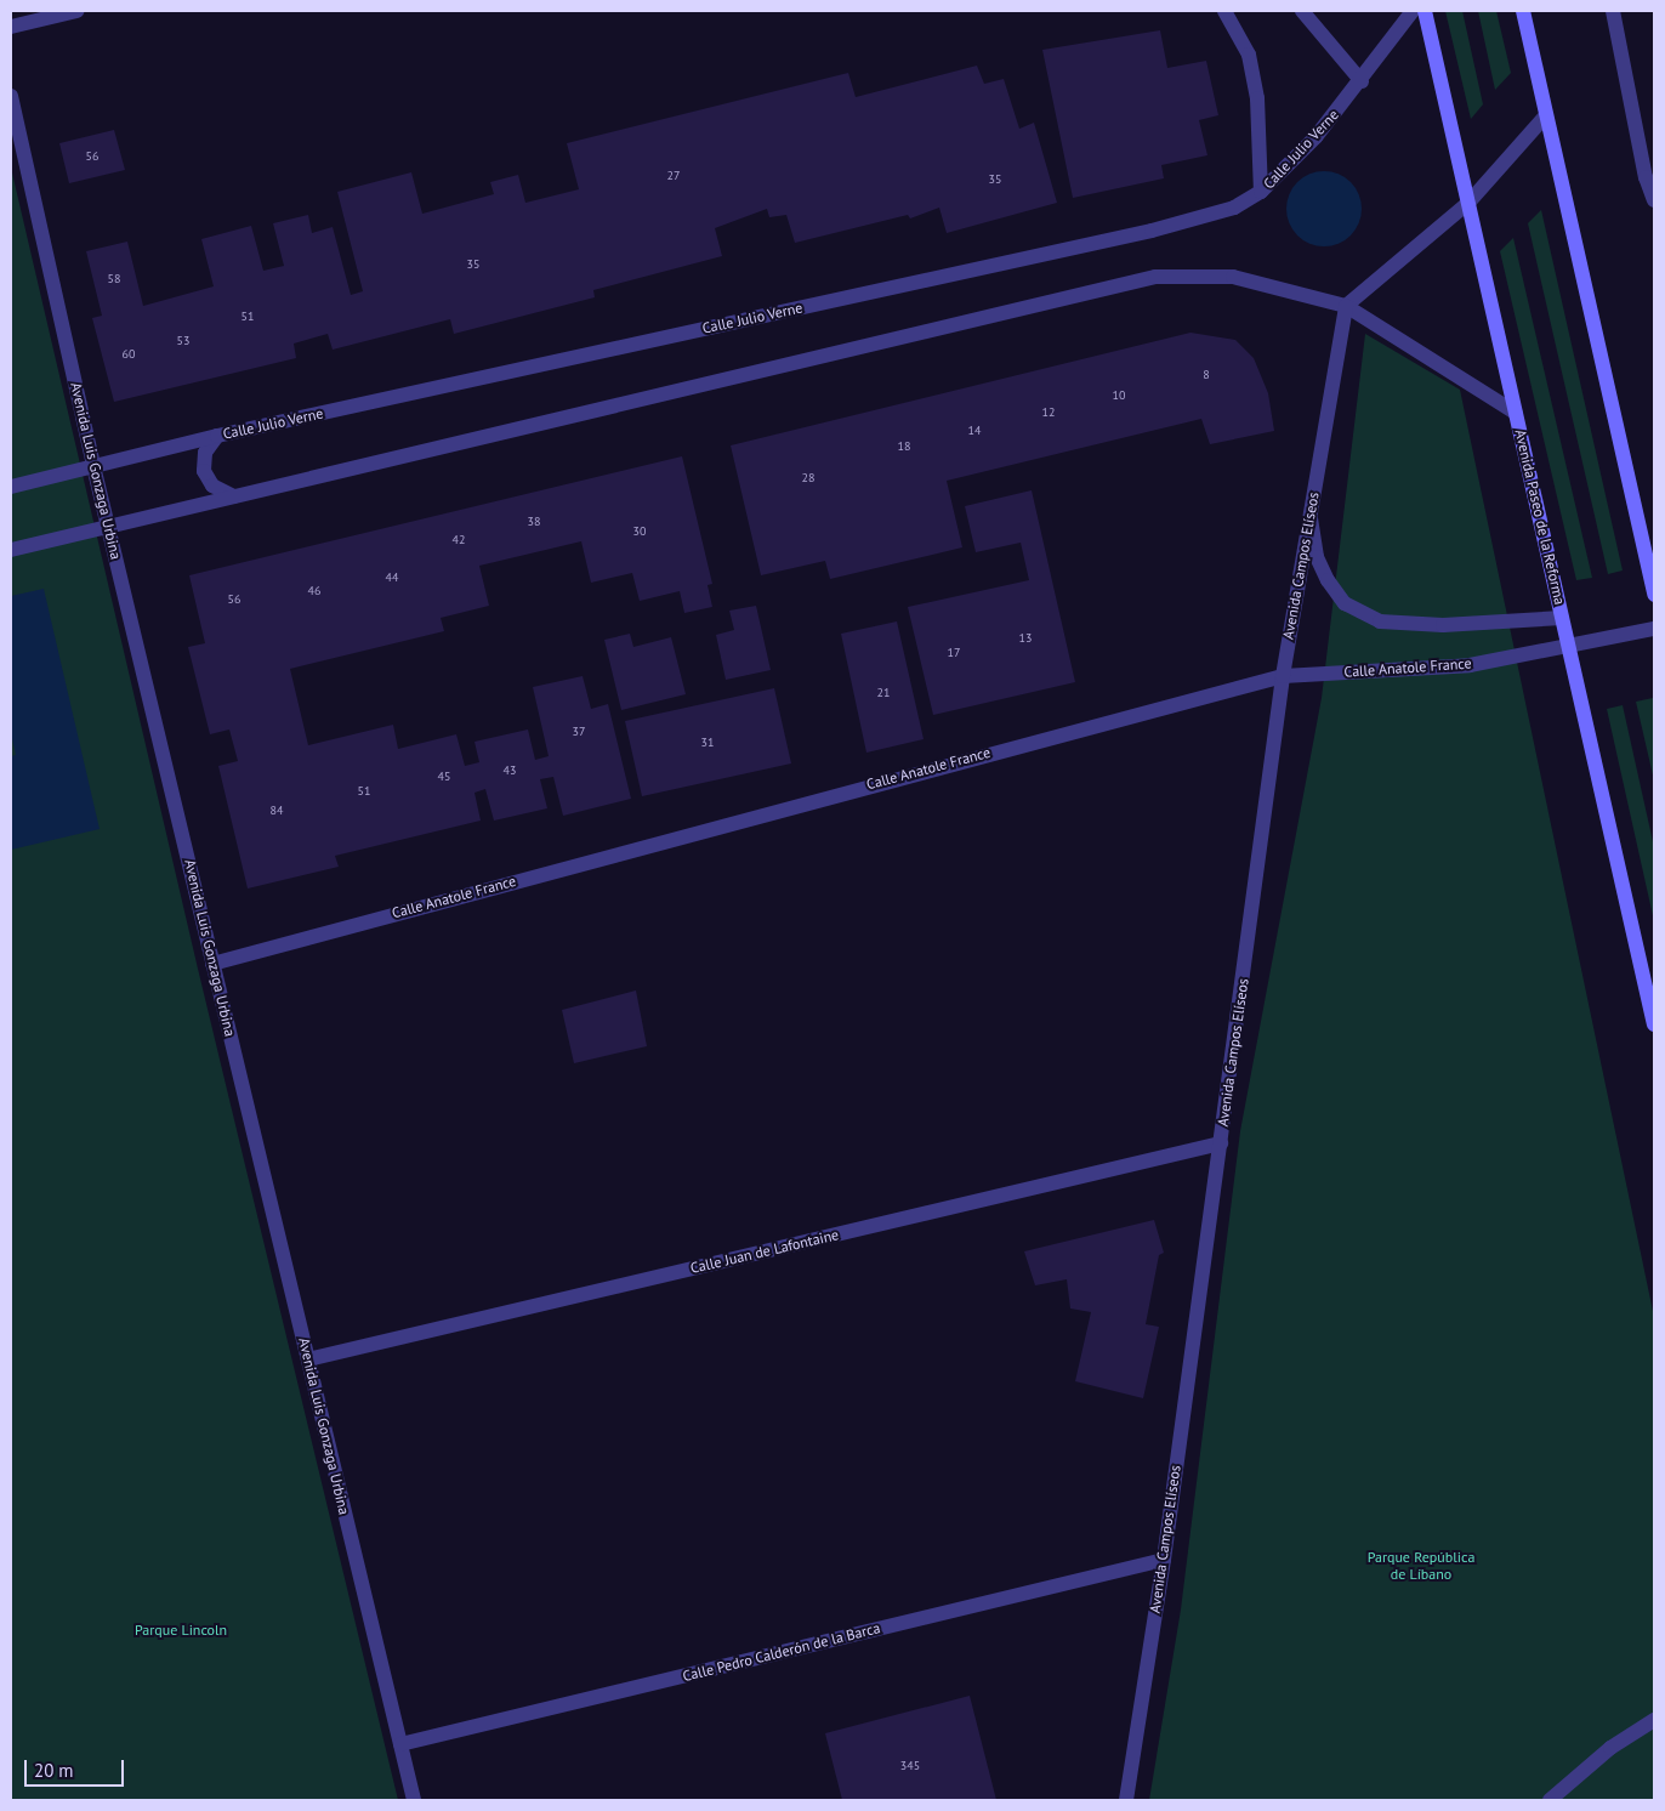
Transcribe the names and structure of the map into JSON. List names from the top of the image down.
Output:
{
  "streets": {
    "main road": ["Avenida Paseo de la Reforma"],
    "street": [
      "Calle Julio Verne",
      "Avenida Luis Gonzaga Urbina",
      "Avenida Campos Elíseos",
      "Calle Anatole France",
      "Calle Juan de Lafontaine",
      "Calle Pedro Calderón de la Barca"
    ]
  },
  "crossings": [
    ["Calle Julio Verne", "Avenida Luis Gonzaga Urbina"],
    ["Avenida Luis Gonzaga Urbina", "Calle Anatole France"],
    ["Avenida Luis Gonzaga Urbina", "Calle Juan de Lafontaine"],
    ["Avenida Luis Gonzaga Urbina", "Calle Pedro Calderón de la Barca"],
    ["Avenida Paseo de la Reforma", "Calle Anatole France"],
    ["Avenida Campos Elíseos", "Calle Anatole France"],
    ["Avenida Campos Elíseos", "Calle Juan de Lafontaine"],
    ["Avenida Campos Elíseos", "Calle Pedro Calderón de la Barca"]
  ],
  "parks": ["Parque República de Líbano", "Parque Lincoln"],
  "house_numbers": [
    "56",
    "27",
    "35",
    "35",
    "58",
    "51",
    "53",
    "60",
    "8",
    "10",
    "12",
    "14",
    "18",
    "28",
    "38",
    "30",
    "42",
    "44",
    "46",
    "56",
    "13",
    "17",
    "21",
    "37",
    "31",
    "43",
    "45",
    "51",
    "84",
    "345"
  ],
  "scale_bar": "20 m"
}
